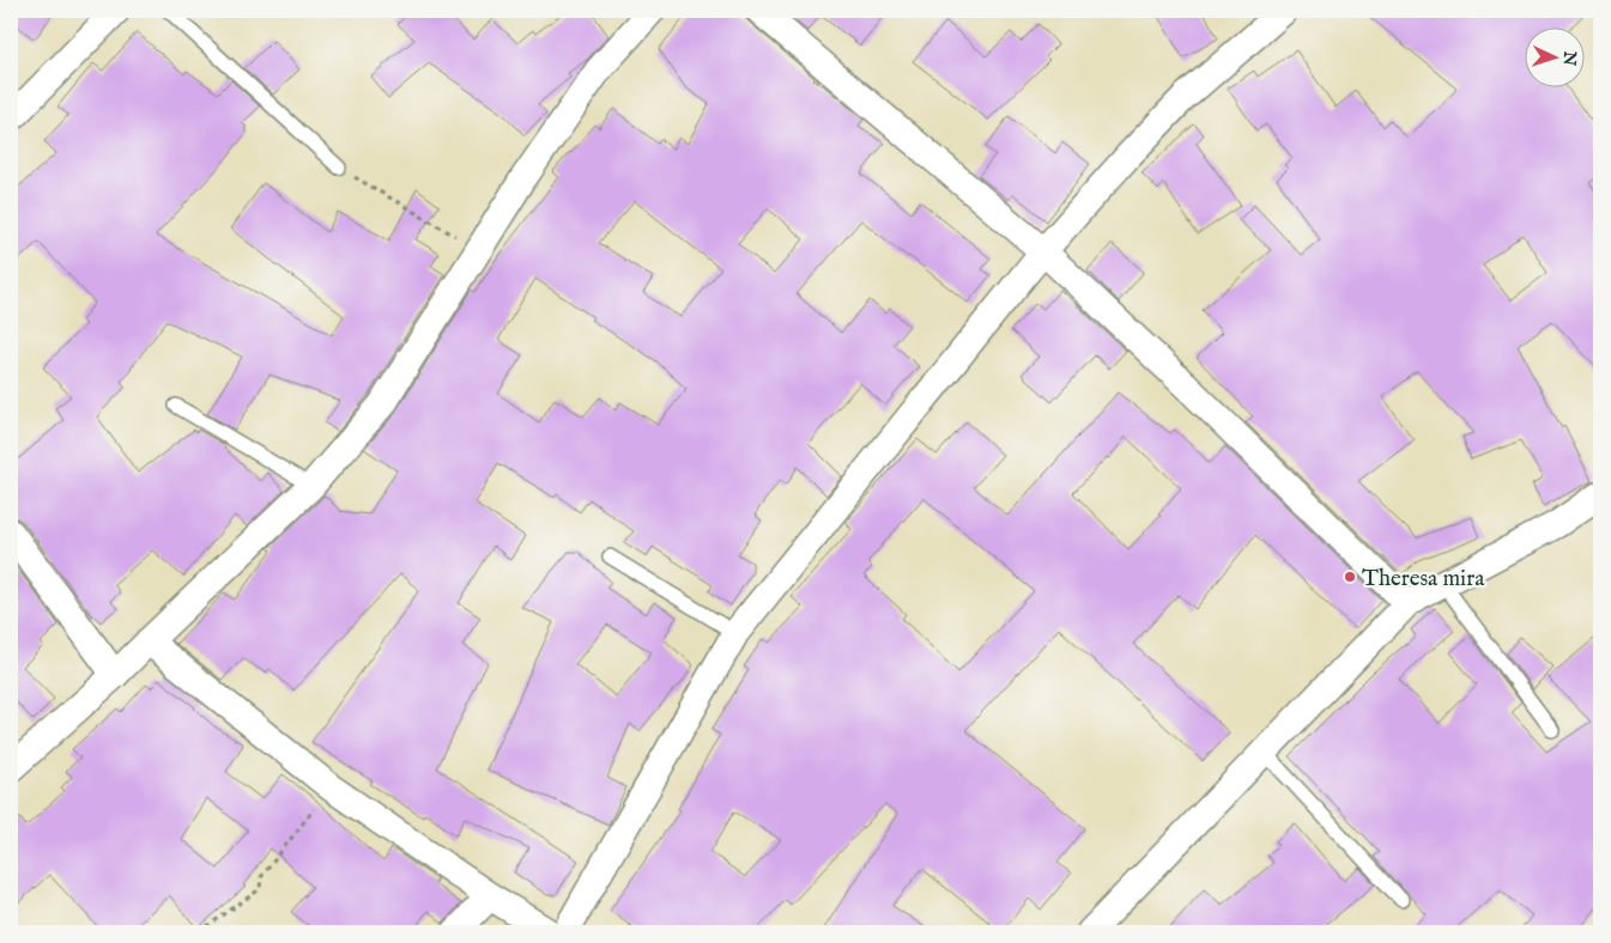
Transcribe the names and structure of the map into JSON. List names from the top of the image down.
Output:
{
  "places": ["Theresa mira"],
  "north": "right"
}
